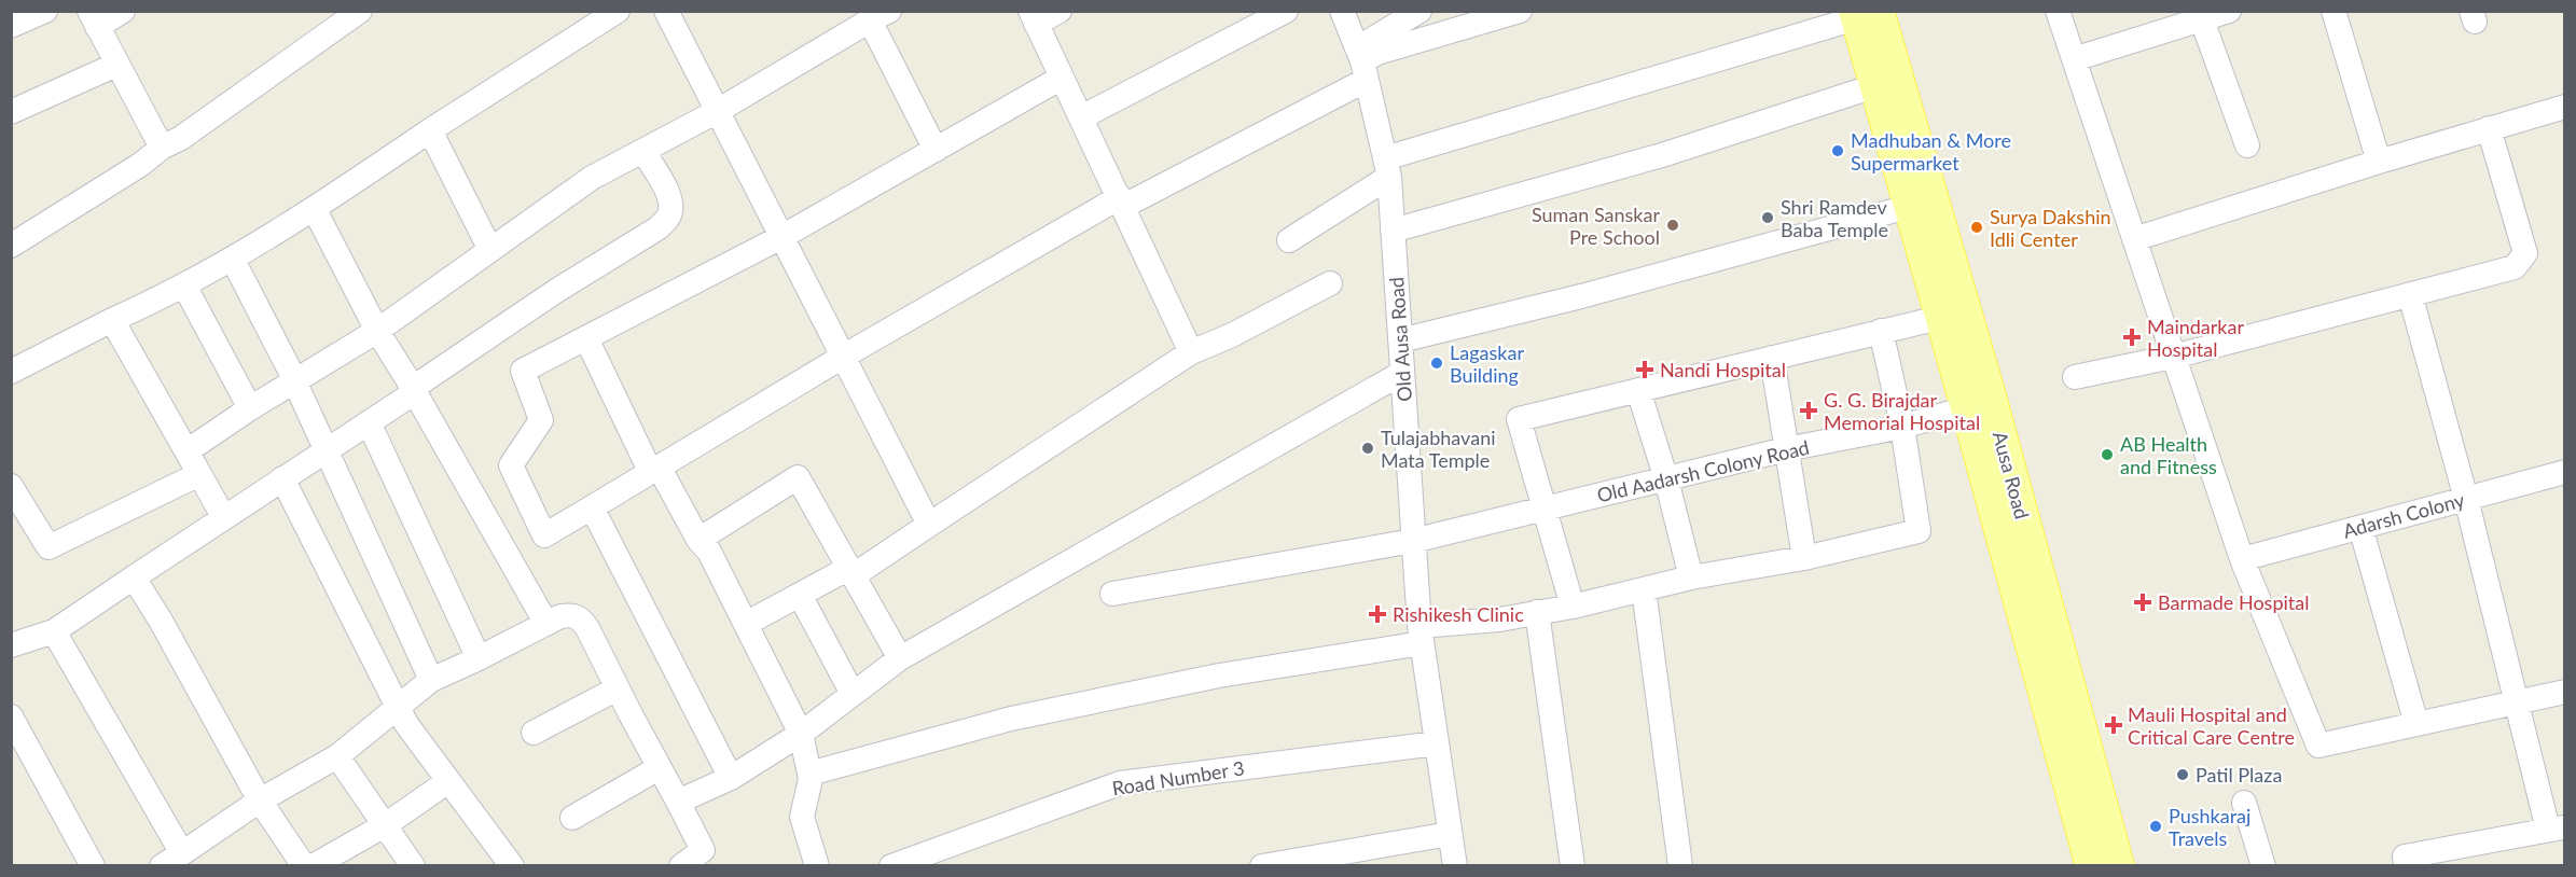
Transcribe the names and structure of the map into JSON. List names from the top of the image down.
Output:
{
  "streets": {
    "main road": ["Ausa Road"],
    "street": [
      "Old Ausa Road",
      "Old Aadarsh Colony Road",
      "Adarsh Colony",
      "Road Number 3"
    ]
  },
  "crossings": [
    ["Old Ausa Road", "Old Aadarsh Colony Road"],
    ["Old Ausa Road", "Road Number 3"],
    ["Old Aadarsh Colony Road", "Ausa Road"]
  ],
  "places": {
    "other": [
      "Madhuban & More Supermarket",
      "Shri Ramdev Baba Temple",
      "Suman Sanskar Pre School",
      "Surya Dakshin Idli Center",
      "Lagaskar Building",
      "Tulajabhavani Mata Temple",
      "AB Health and Fitness",
      "Patil Plaza",
      "Pushkaraj Travels"
    ],
    "health": [
      "Maindarkar Hospital",
      "Nandi Hospital",
      "G. G. Birajdar Memorial Hospital",
      "Barmade Hospital",
      "Rishikesh Clinic",
      "Mauli Hospital and Critical Care Centre"
    ]
  }
}
